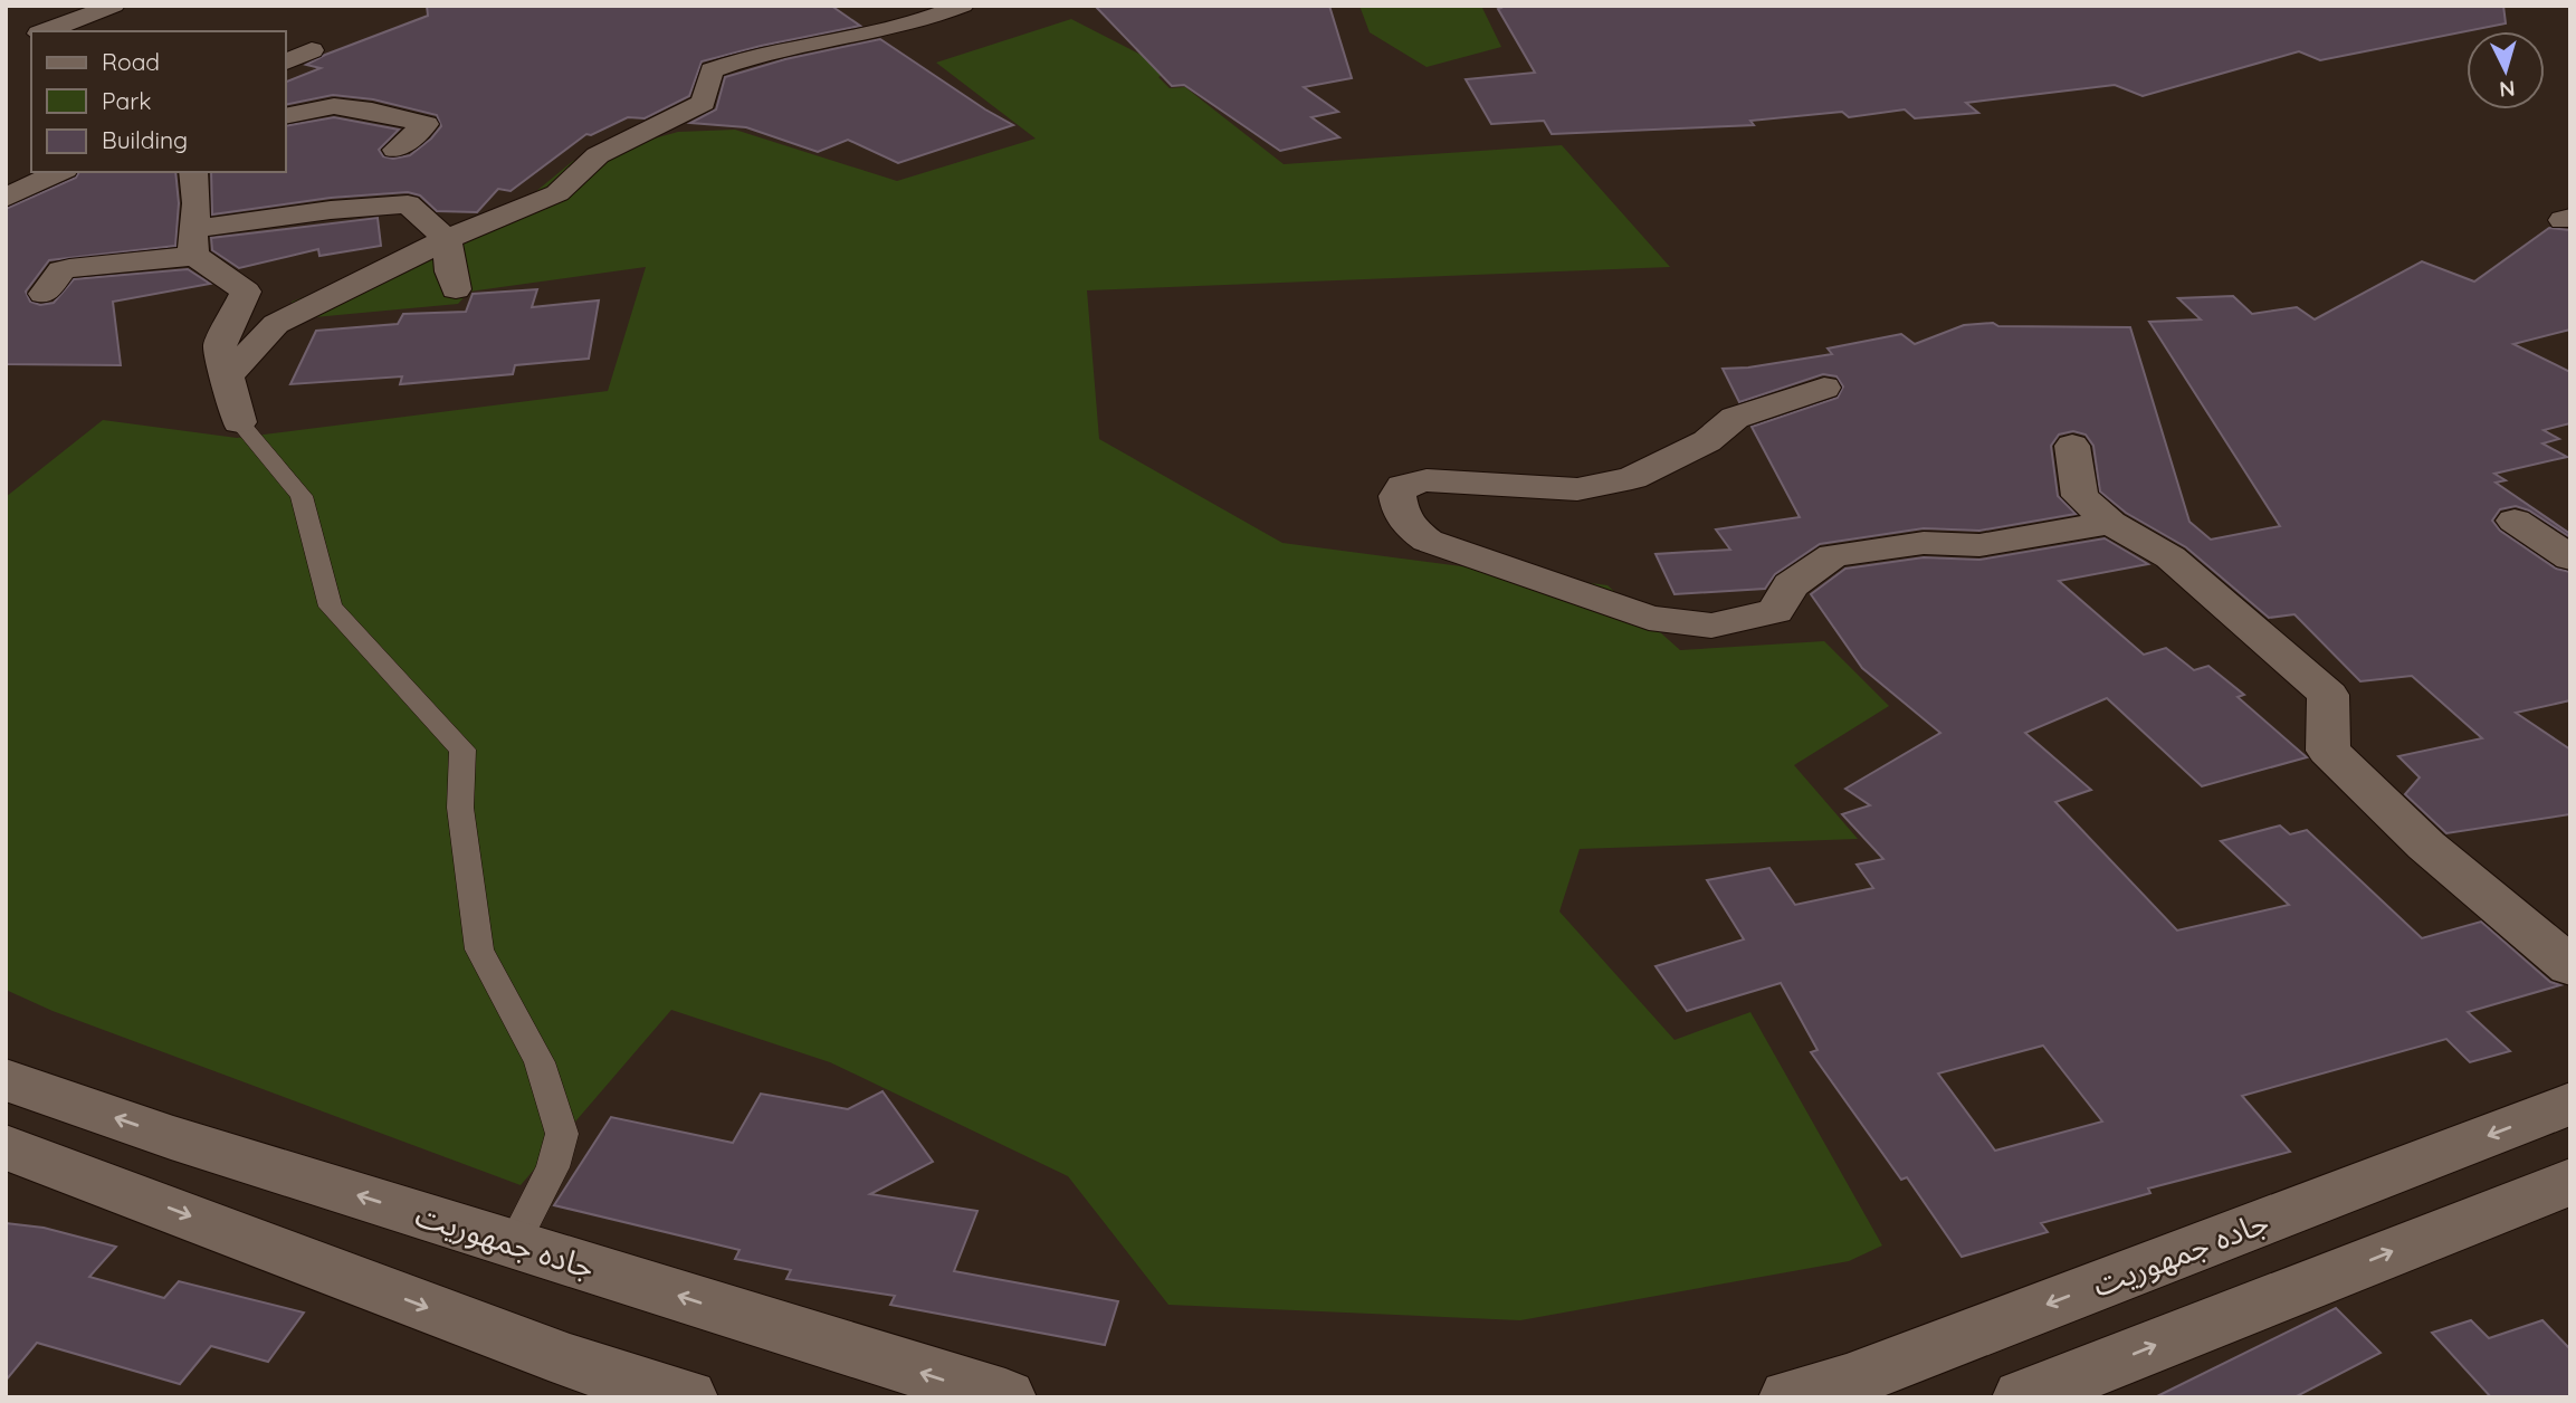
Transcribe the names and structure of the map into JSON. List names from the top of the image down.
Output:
{
  "streets": {
    "street": ["جاده جمهوریت"]
  },
  "legend": ["Road", "Park", "Building"],
  "north": "bottom"
}
